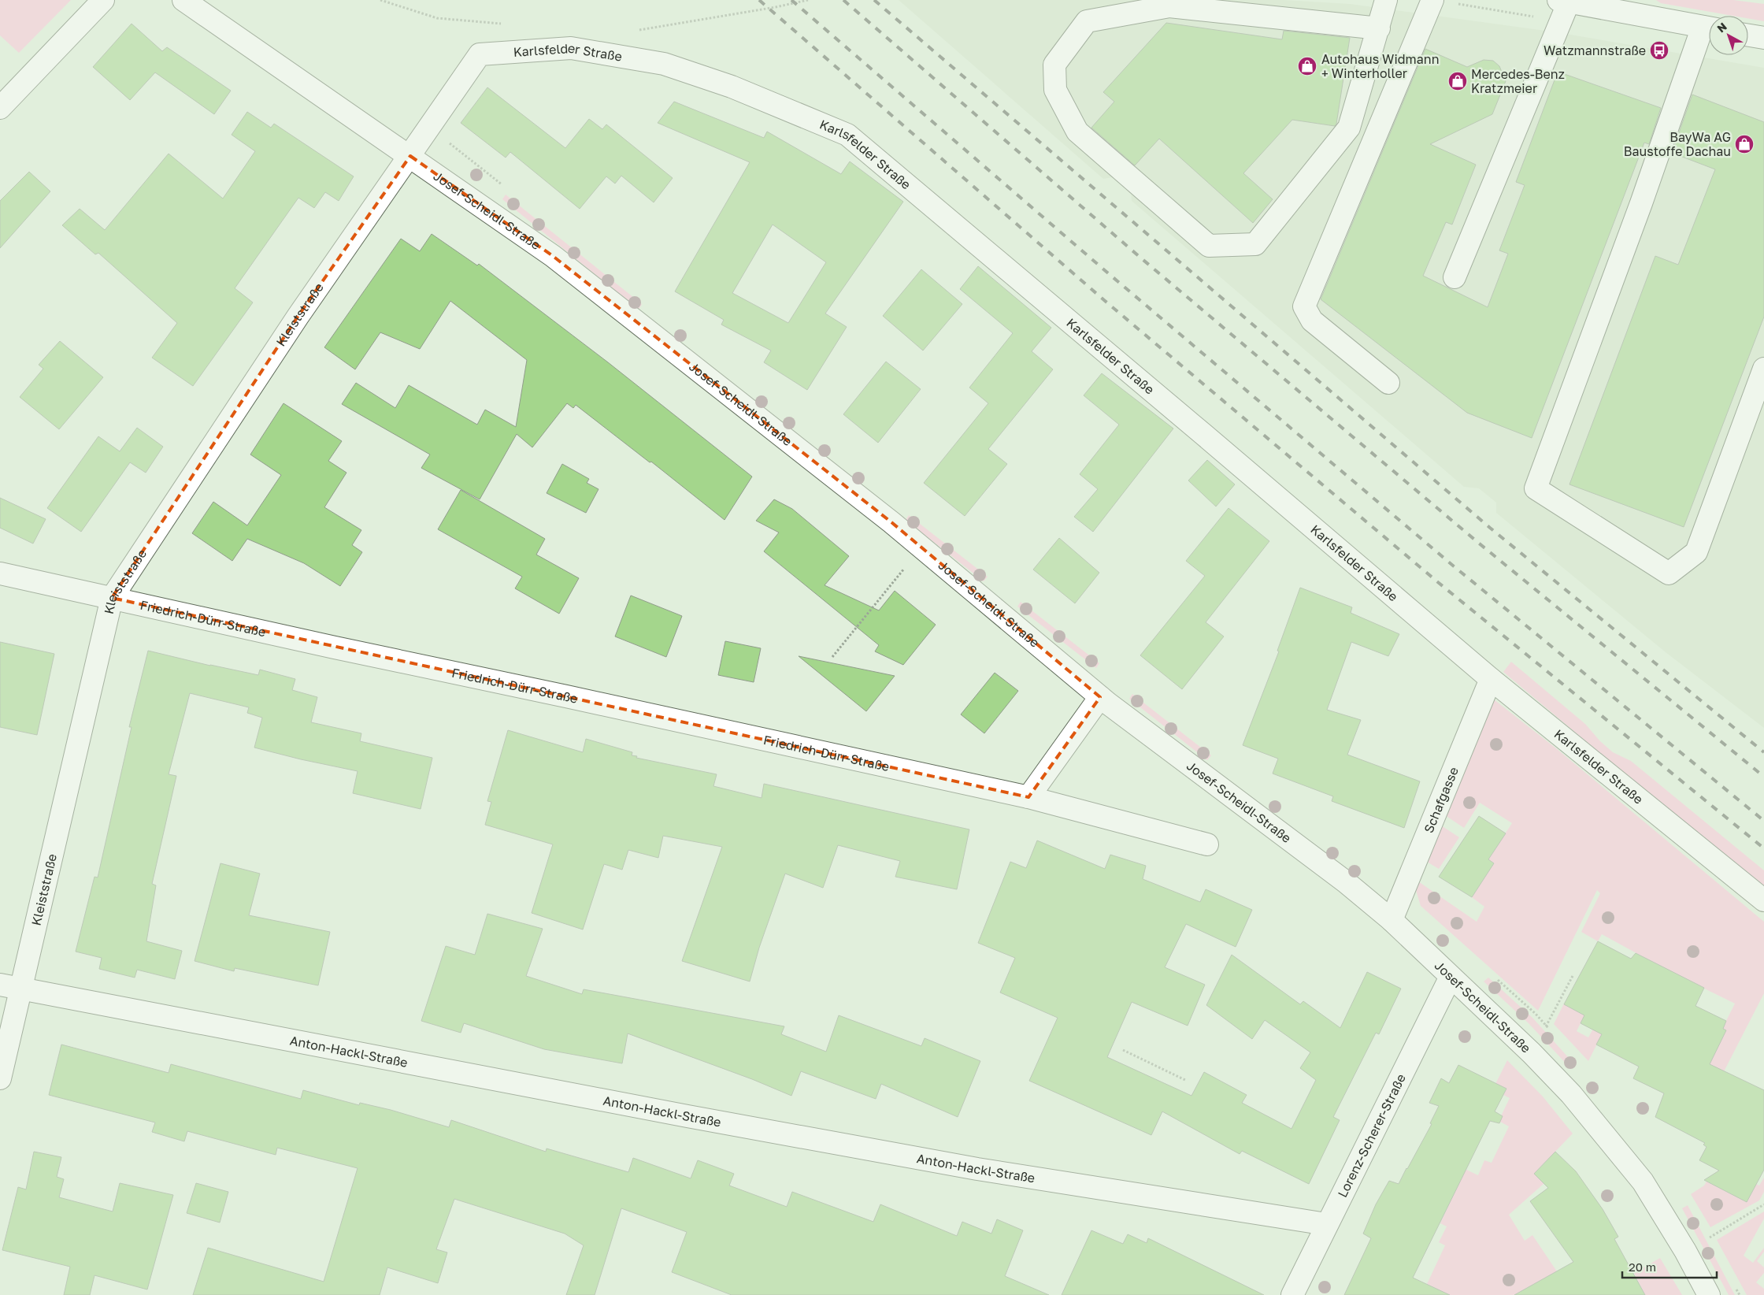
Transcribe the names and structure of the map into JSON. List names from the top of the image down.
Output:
{
  "streets": {
    "street": [
      "Karlsfelder Straße",
      "Josef-Scheidl-Straße",
      "Kleiststraße",
      "Friedrich-Dürr-Straße",
      "Schafgasse",
      "Anton-Hackl-Straße",
      "Lorenz-Scherer-Straße"
    ]
  },
  "crossings": [
    ["Karlsfelder Straße", "Josef-Scheidl-Straße"],
    ["Karlsfelder Straße", "Kleiststraße"],
    ["Karlsfelder Straße", "Schafgasse"],
    ["Josef-Scheidl-Straße", "Kleiststraße"],
    ["Josef-Scheidl-Straße", "Schafgasse"],
    ["Josef-Scheidl-Straße", "Lorenz-Scherer-Straße"],
    ["Kleiststraße", "Friedrich-Dürr-Straße"],
    ["Kleiststraße", "Anton-Hackl-Straße"],
    ["Anton-Hackl-Straße", "Lorenz-Scherer-Straße"]
  ],
  "places": {
    "bus stop": ["Watzmannstraße"],
    "shop": ["Autohaus Widmann + Winterholler", "Mercedes-Benz Kratzmeier", "BayWa AG Baustoffe Dachau"]
  },
  "scale_bar": "20 m",
  "north": "top left"
}
